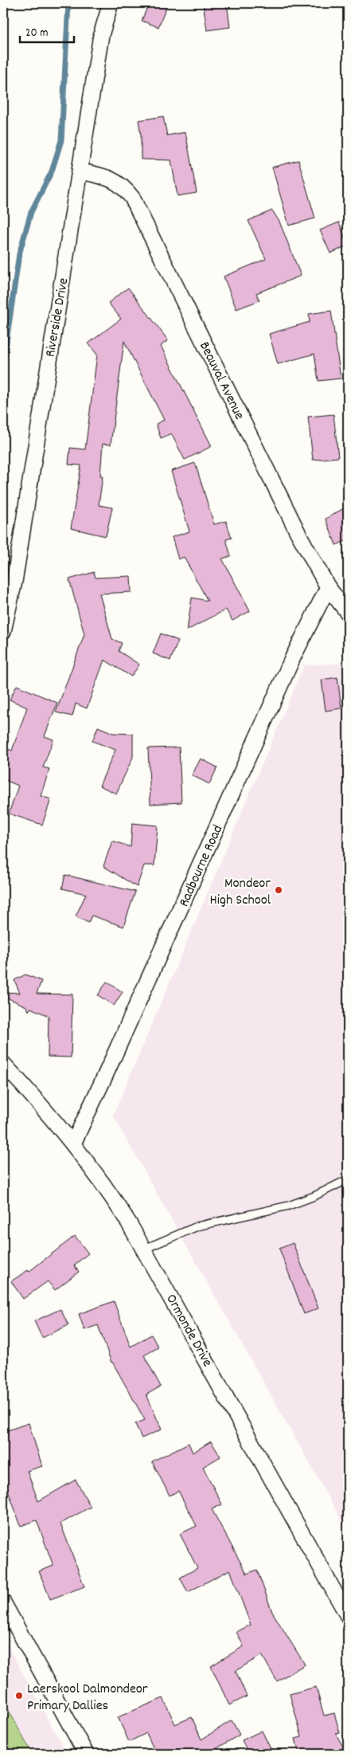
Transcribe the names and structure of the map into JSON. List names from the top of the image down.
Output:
{
  "streets": {
    "street": [
      "Riverside Drive",
      "Beauval Avenue",
      "Radbourne Road",
      "Ormonde Drive"
    ]
  },
  "crossings": [
    ["Riverside Drive", "Beauval Avenue"],
    ["Beauval Avenue", "Radbourne Road"],
    ["Radbourne Road", "Ormonde Drive"]
  ],
  "places": ["Mondeor High School", "Laerskool Dalmondeor Primary Dallies"],
  "scale_bar": "20 m"
}
